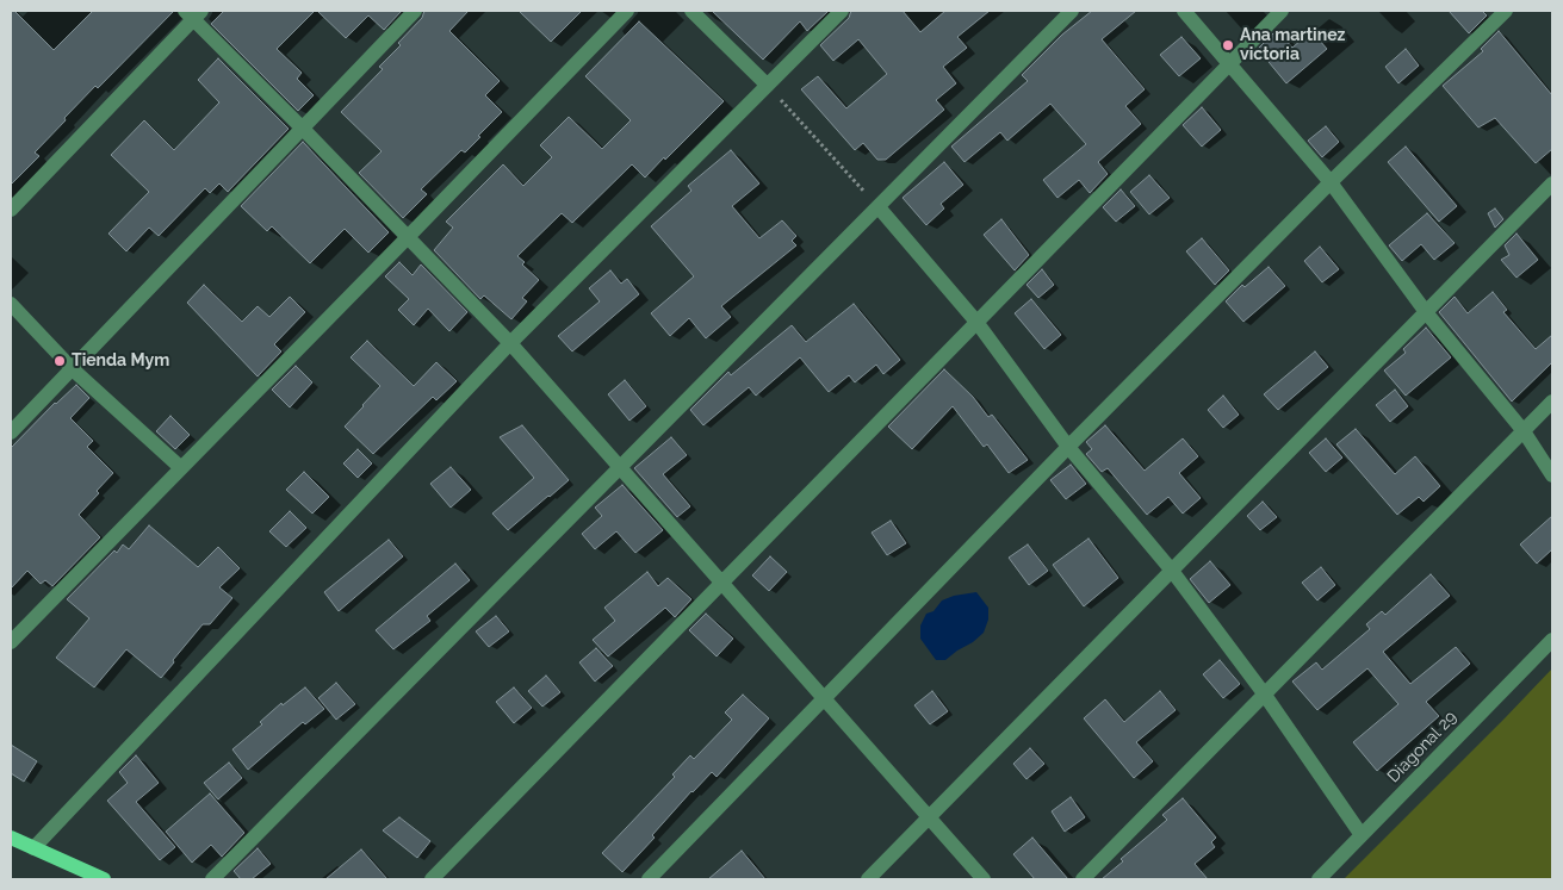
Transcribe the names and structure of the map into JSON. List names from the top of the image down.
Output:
{
  "streets": {
    "street": ["Diagonal 29"]
  },
  "places": ["Ana martinez victoria", "Tienda Mym"]
}
